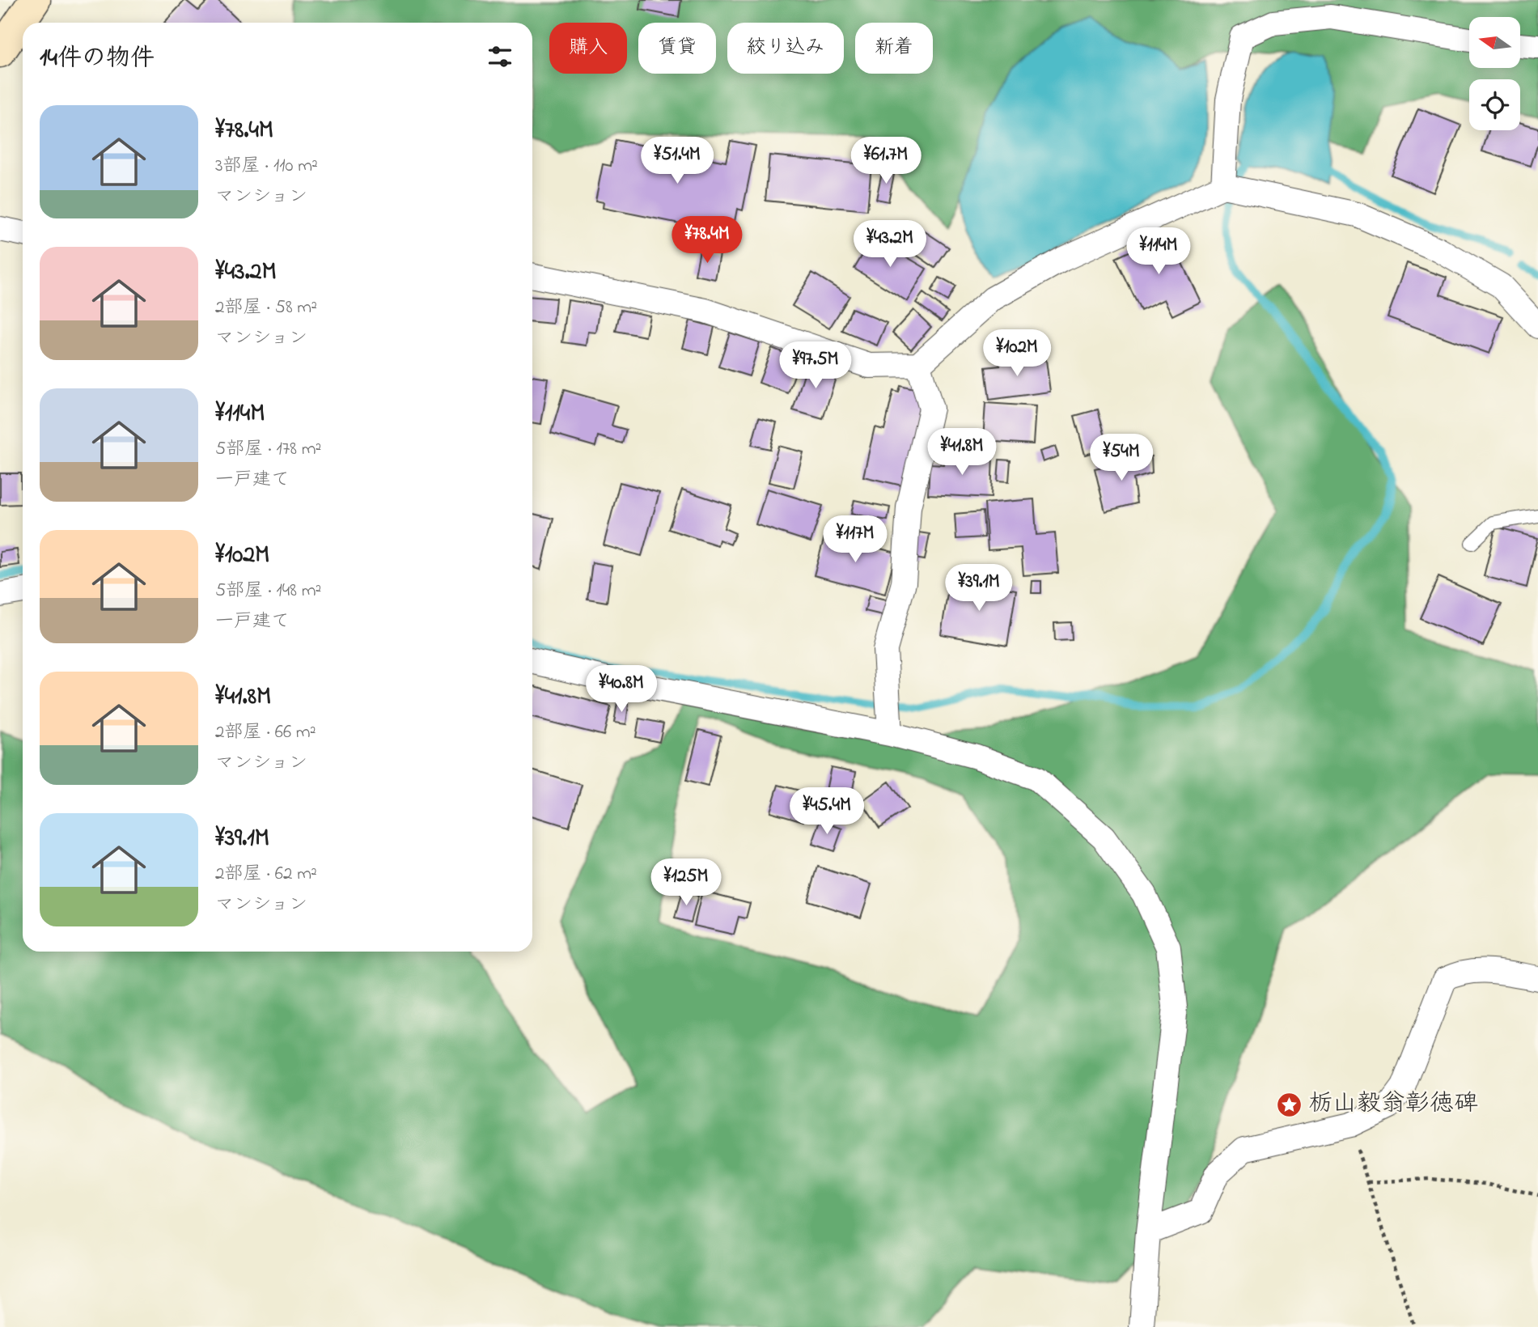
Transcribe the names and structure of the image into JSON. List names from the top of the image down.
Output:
{
  "places": {
    "place": ["栃山毅翁彰徳碑"]
  },
  "north": "left",
  "page": {
    "chip": [
      "購入",
      "賃貸",
      "絞り込み",
      "新着"
    ],
    "heading": "14件の物件",
    "list": [
      {
        "name": "¥78.4M",
        "note": "3部屋 · 110 m² · マンション"
      },
      {
        "name": "¥43.2M",
        "note": "2部屋 · 58 m² · マンション"
      },
      {
        "name": "¥114M",
        "note": "5部屋 · 178 m² · 一戸建て"
      },
      {
        "name": "¥102M",
        "note": "5部屋 · 148 m² · 一戸建て"
      },
      {
        "name": "¥41.8M",
        "note": "2部屋 · 66 m² · マンション"
      },
      {
        "name": "¥39.1M",
        "note": "2部屋 · 62 m² · マンション"
      }
    ],
    "price": [
      "¥51.4M",
      "¥61.7M",
      "¥78.4M",
      "¥43.2M",
      "¥114M",
      "¥102M",
      "¥97.5M",
      "¥41.8M",
      "¥54M",
      "¥117M",
      "¥39.1M",
      "¥40.8M",
      "¥45.4M",
      "¥125M"
    ]
  }
}
